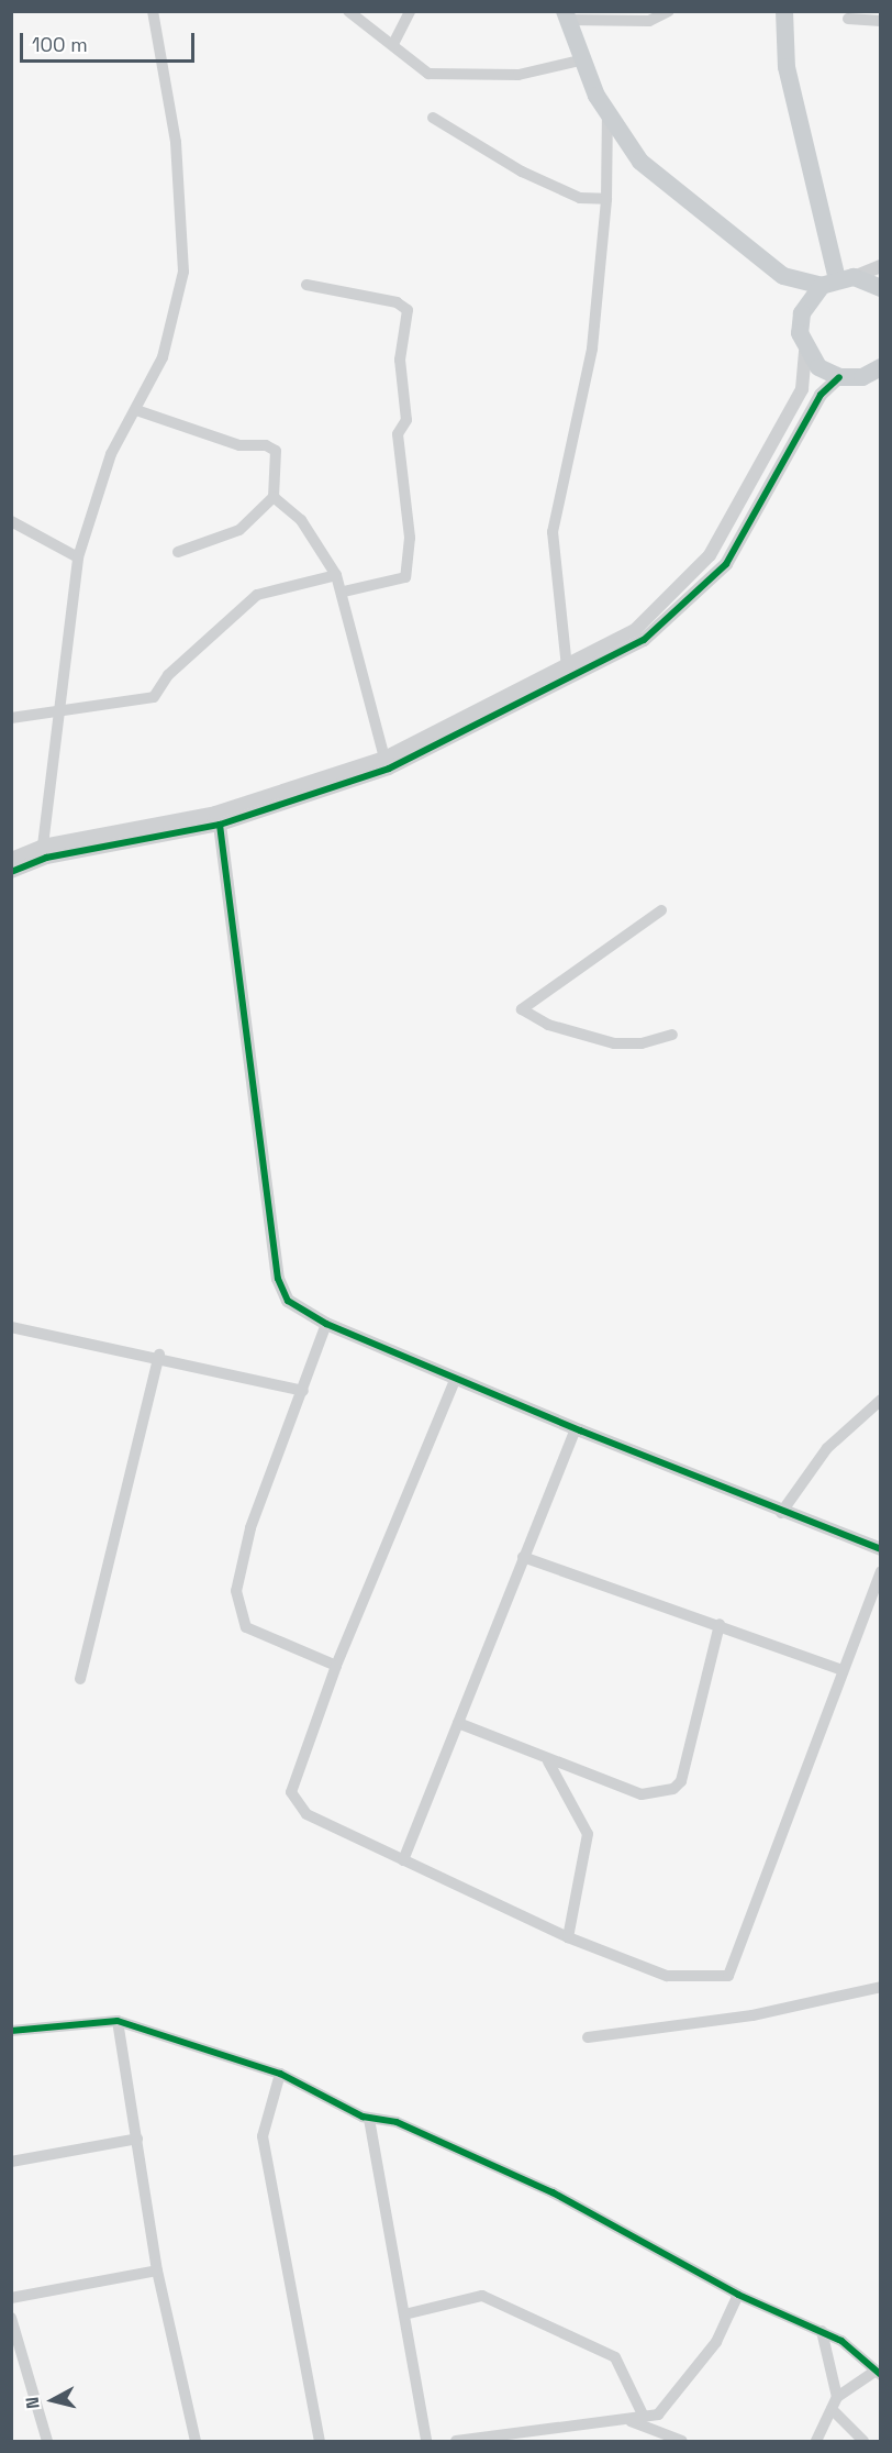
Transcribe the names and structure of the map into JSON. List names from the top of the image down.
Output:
{
  "scale_bar": "100 m",
  "north": "left"
}
